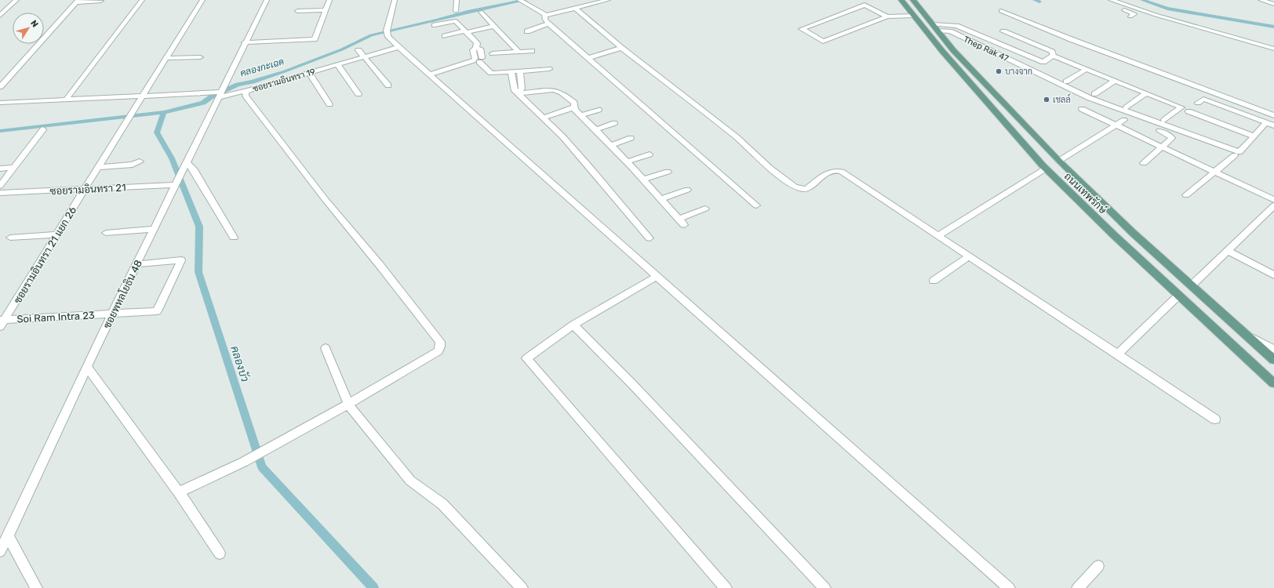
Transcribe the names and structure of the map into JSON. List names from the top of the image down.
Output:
{
  "streets": {
    "main road": ["ถนนเทพรักษ์"],
    "street": [
      "Thep Rak 47",
      "ซอยรามอินทรา 19",
      "ซอยรามอินทรา 21",
      "ซอยรามอินทรา 21 แยก 26",
      "ซอยพหลโยธิน 48",
      "Soi Ram Intra 23"
    ]
  },
  "crossings": [
    ["Thep Rak 47", "ถนนเทพรักษ์"],
    ["ซอยรามอินทรา 21", "ซอยรามอินทรา 21 แยก 26"],
    ["ซอยรามอินทรา 21", "ซอยพหลโยธิน 48"],
    ["ซอยรามอินทรา 21 แยก 26", "Soi Ram Intra 23"],
    ["ซอยพหลโยธิน 48", "Soi Ram Intra 23"]
  ],
  "water": ["คลองกะเฉด", "คลองบัว"],
  "places": ["บางจาก", "เชลล์"],
  "north": "top right"
}
